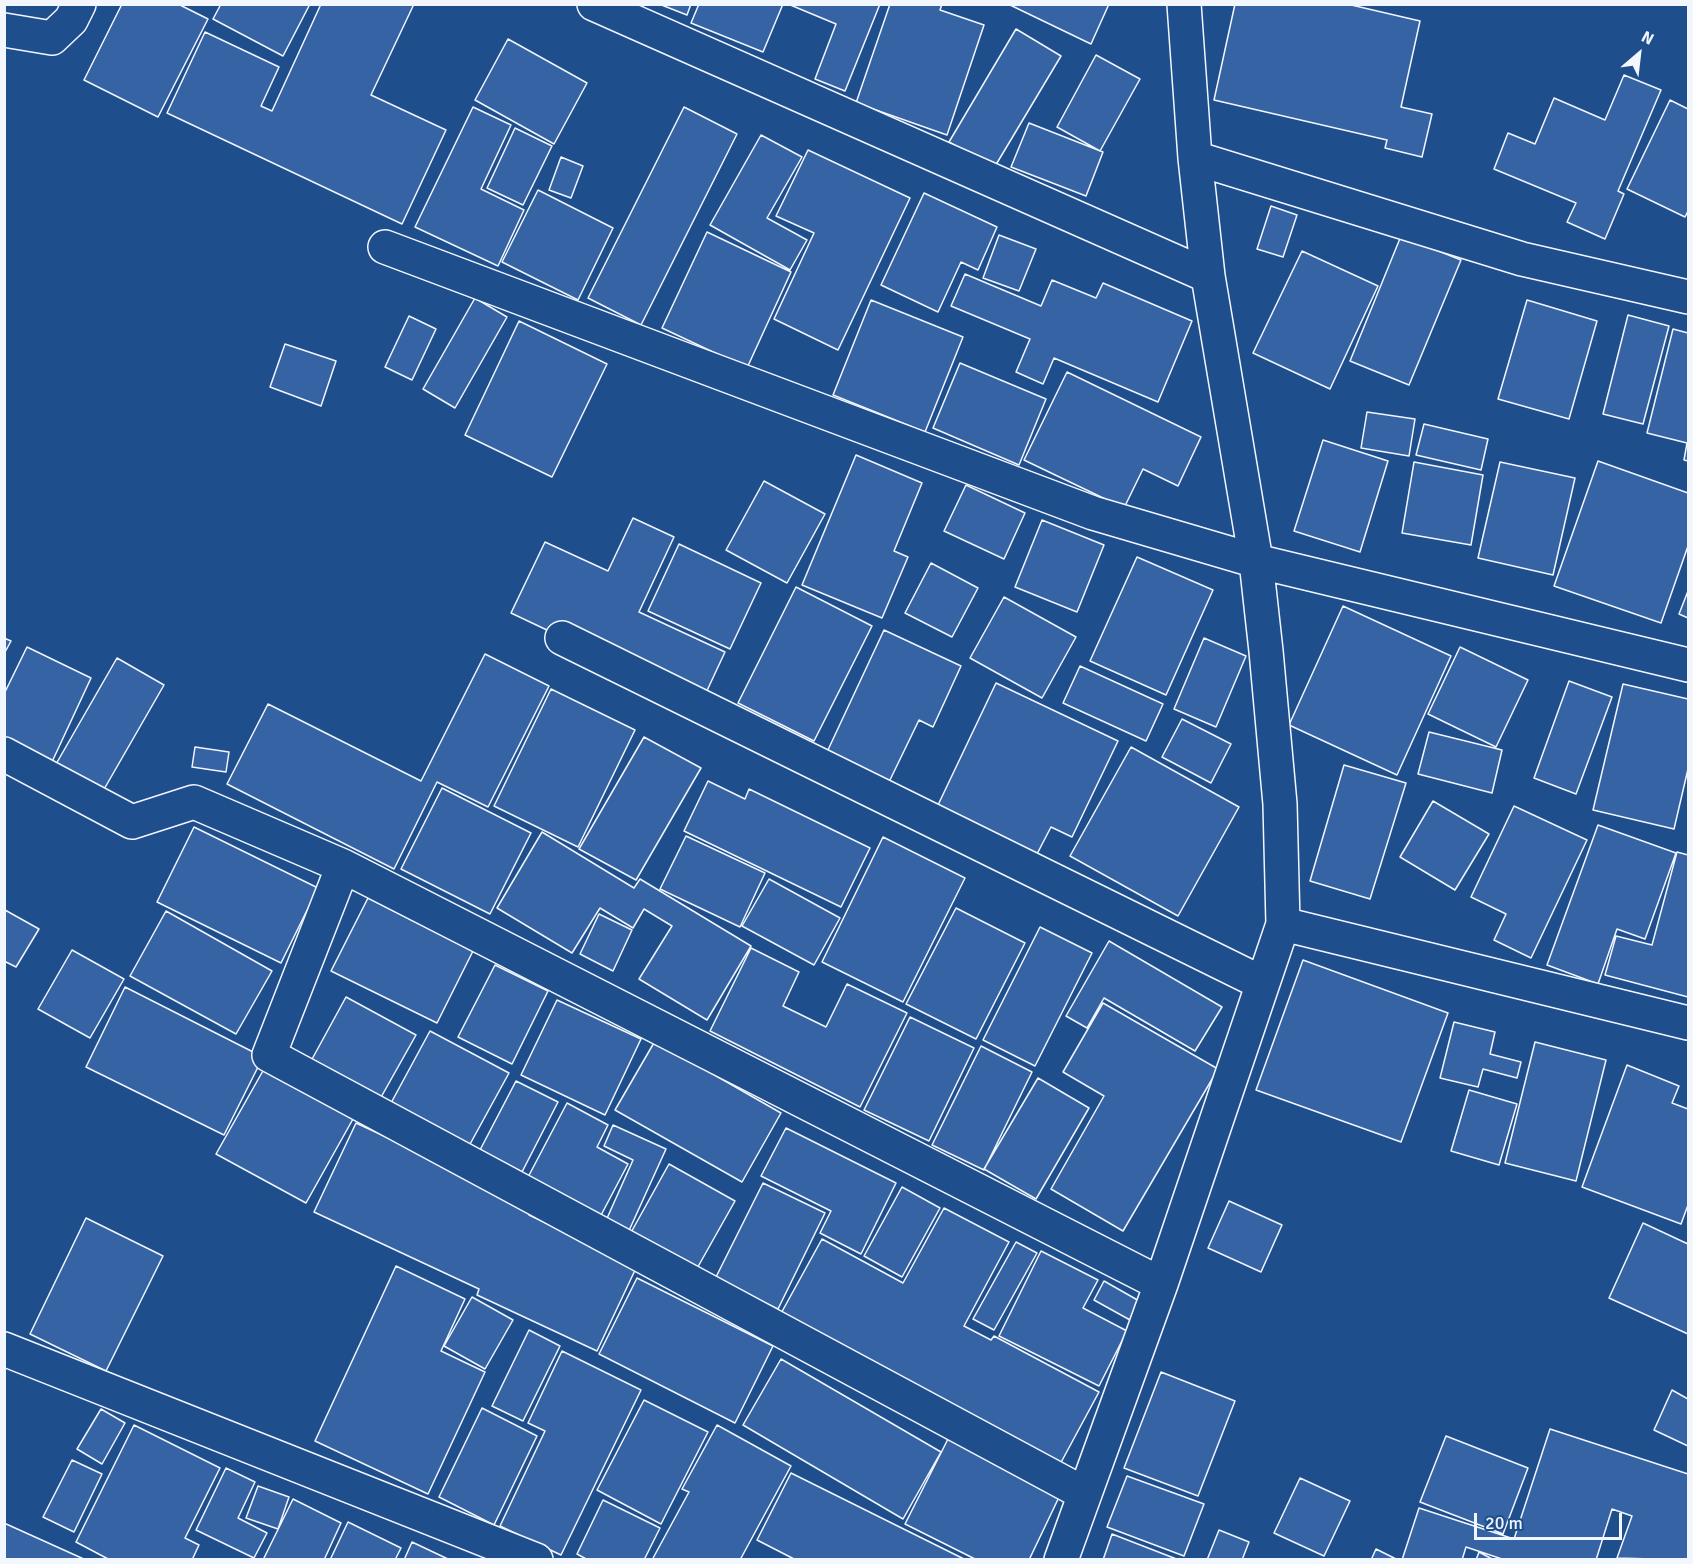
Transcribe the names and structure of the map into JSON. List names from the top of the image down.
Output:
{
  "scale_bar": "20 m",
  "north": "top right"
}
